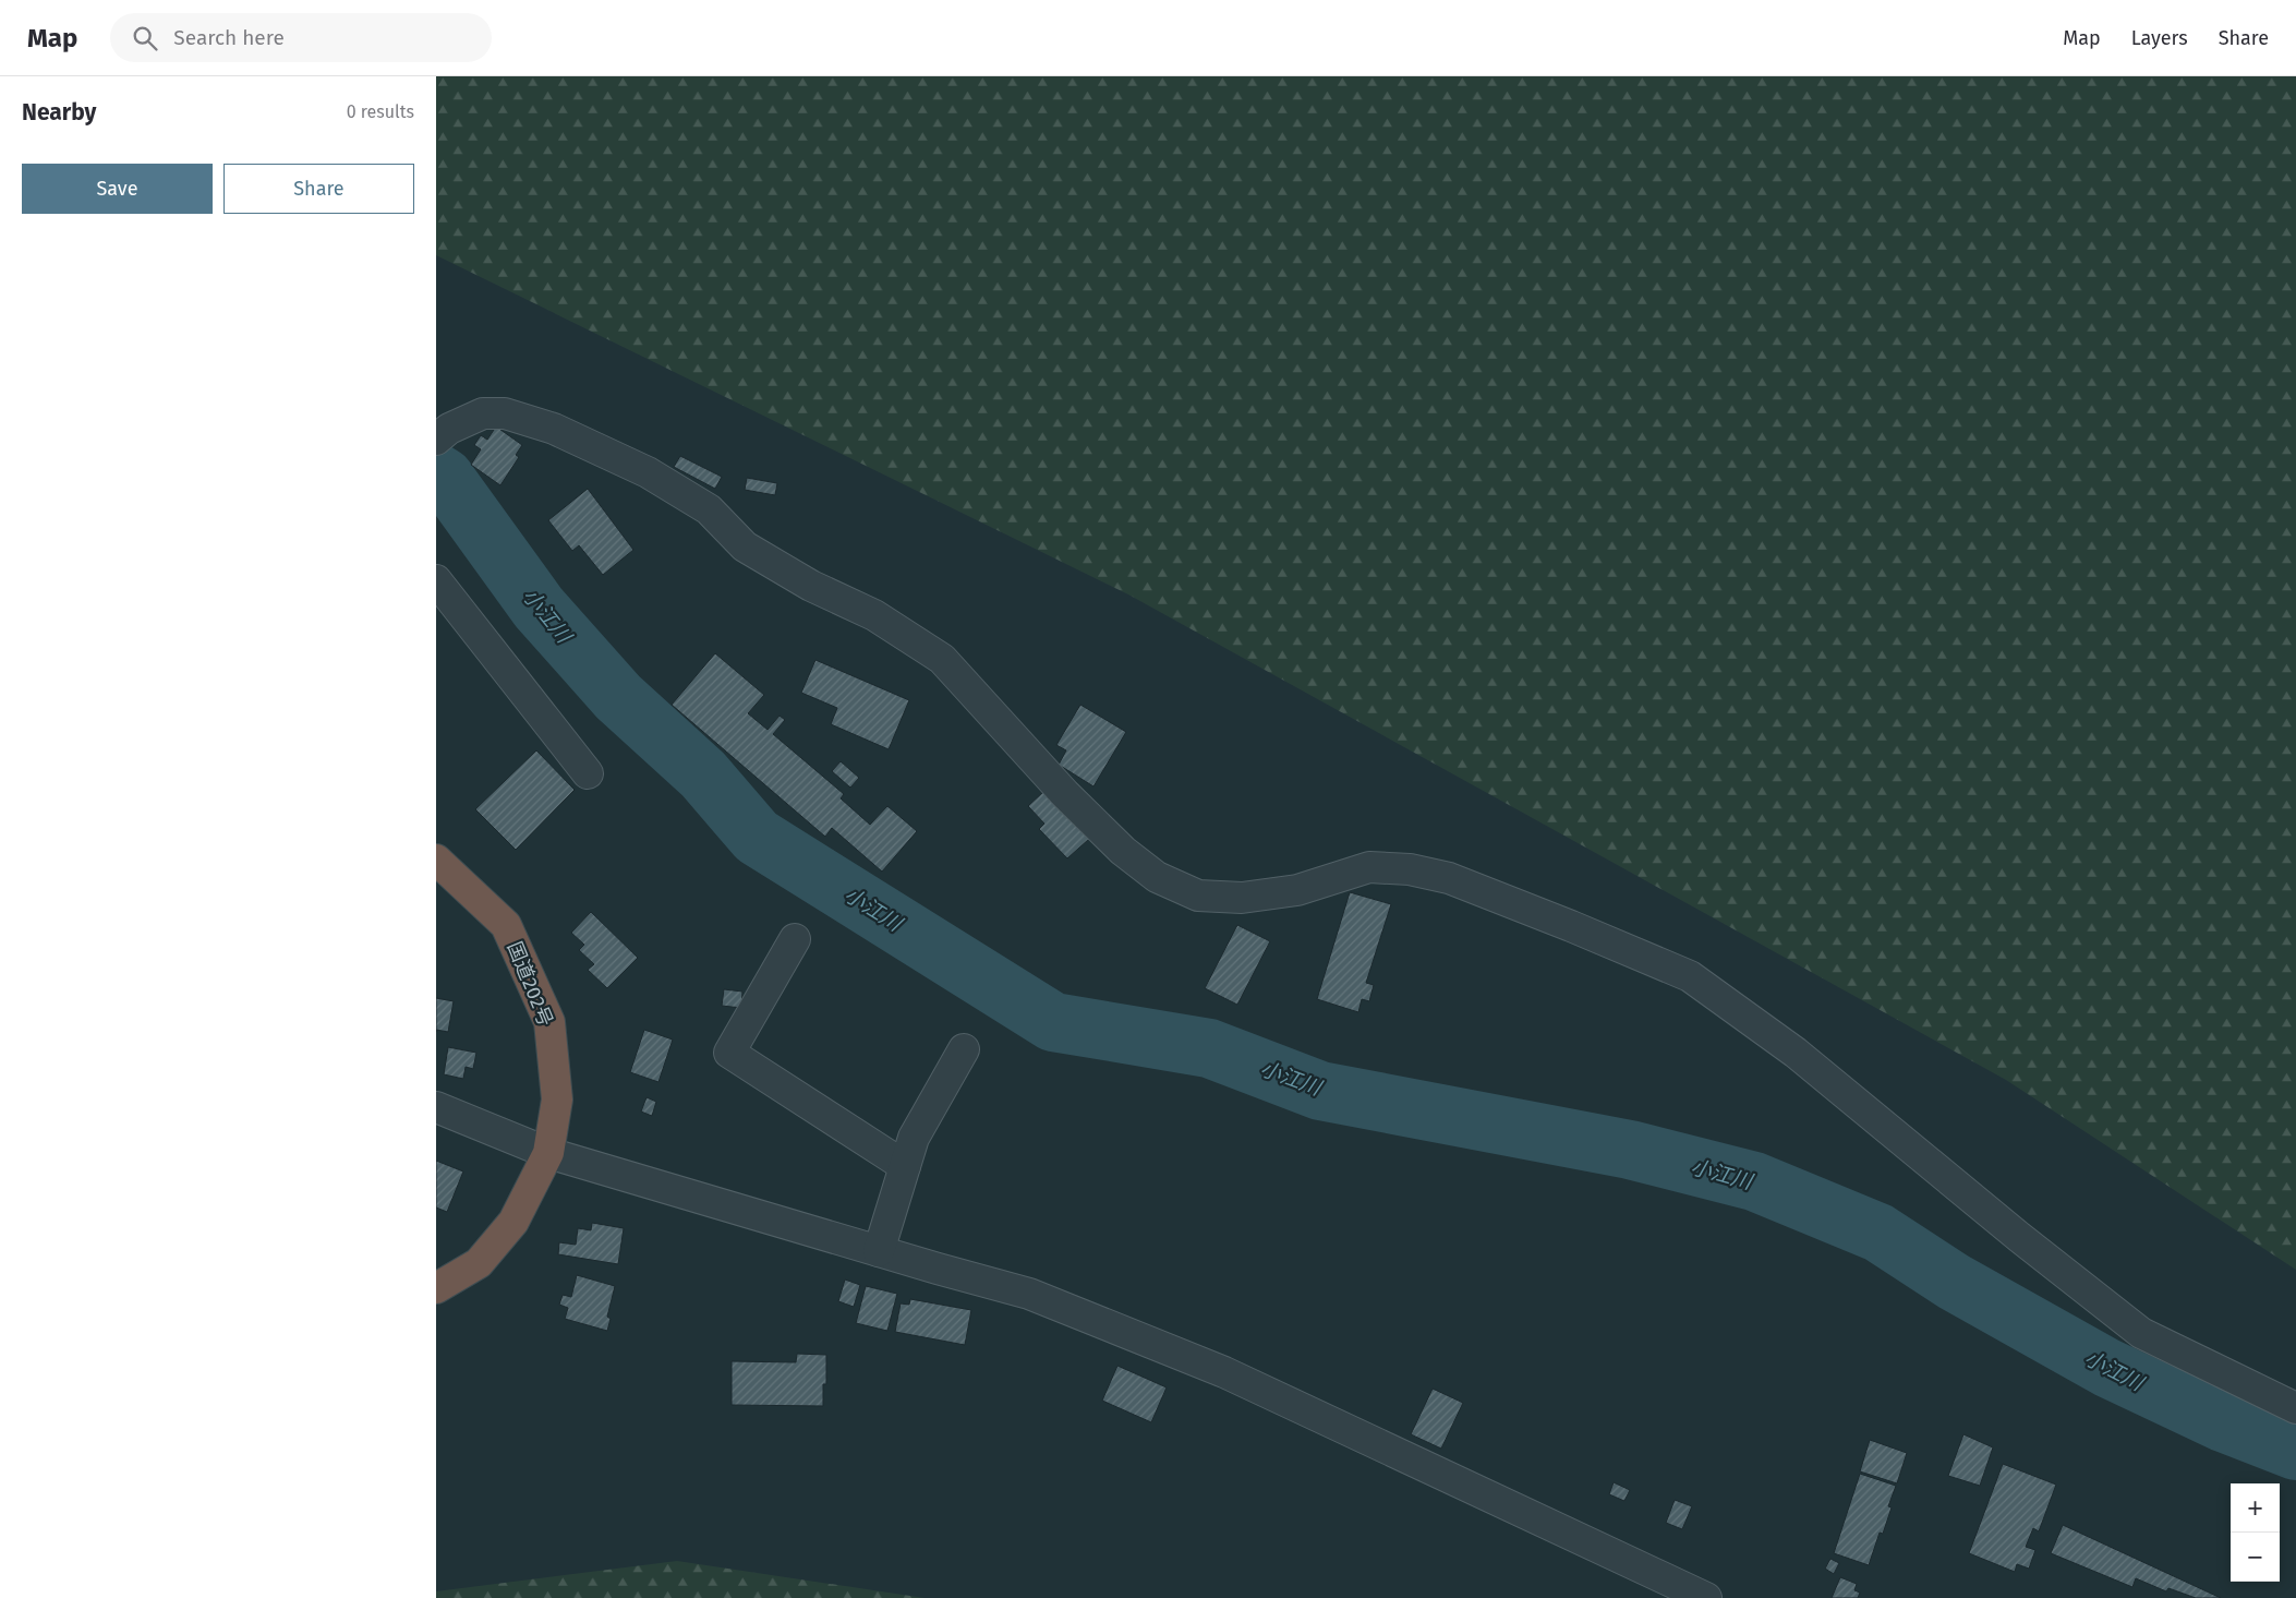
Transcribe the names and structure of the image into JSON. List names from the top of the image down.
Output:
{
  "streets": {
    "highway": ["国道202号"]
  },
  "water": ["小江川"],
  "page": {
    "header": "Map",
    "search": "Search here",
    "nav": ["Map", "Layers", "Share"],
    "heading": ["Nearby", "0 results"],
    "buttons": ["Save", "Share"],
    "map_buttons": ["+", "−"]
  }
}
